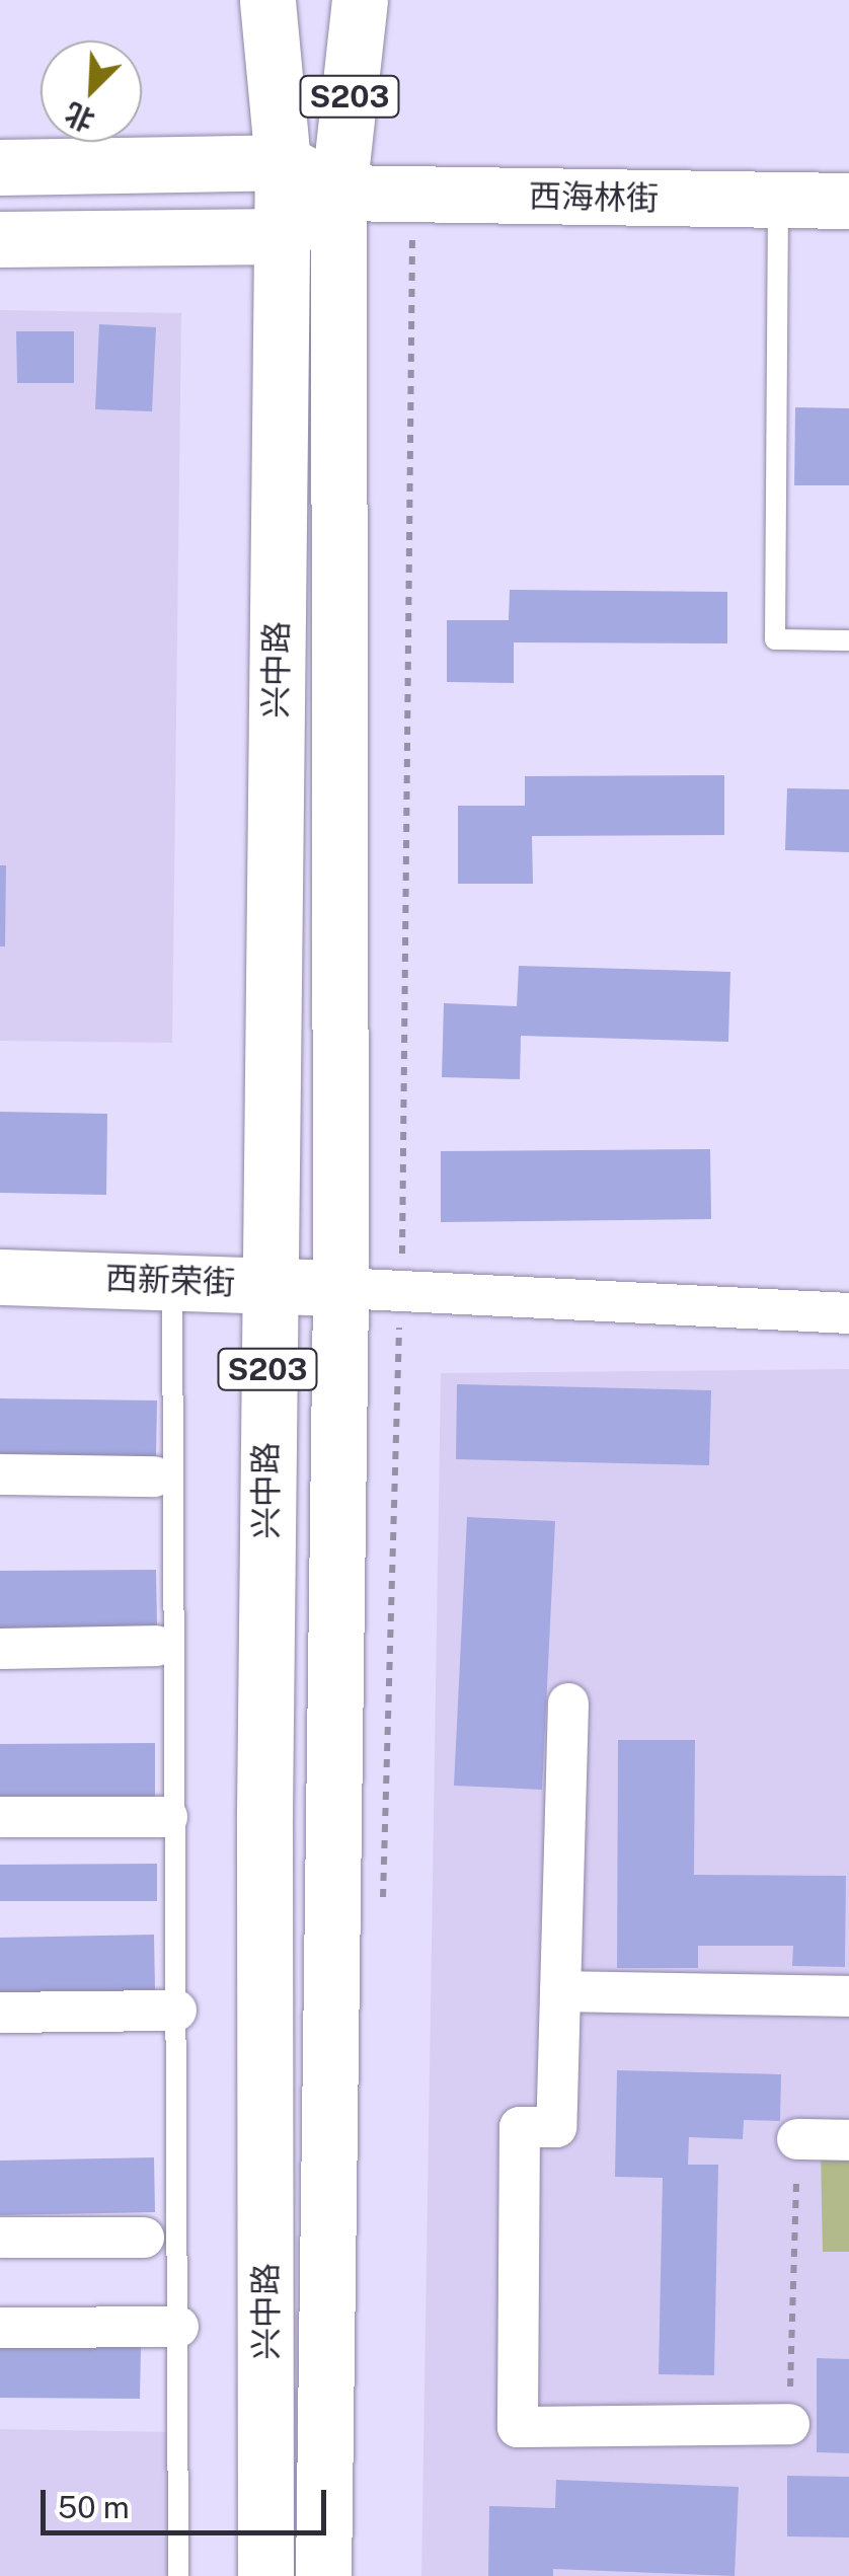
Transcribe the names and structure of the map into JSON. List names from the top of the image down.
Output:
{
  "streets": {
    "main road": [
      "S203",
      "西海林街",
      "兴中路",
      "西新荣街"
    ]
  },
  "crossings": [
    ["S203", "西海林街"],
    ["S203", "兴中路"],
    ["西海林街", "兴中路"],
    ["兴中路", "西新荣街"]
  ],
  "scale_bar": "50 m",
  "north": "bottom left"
}
